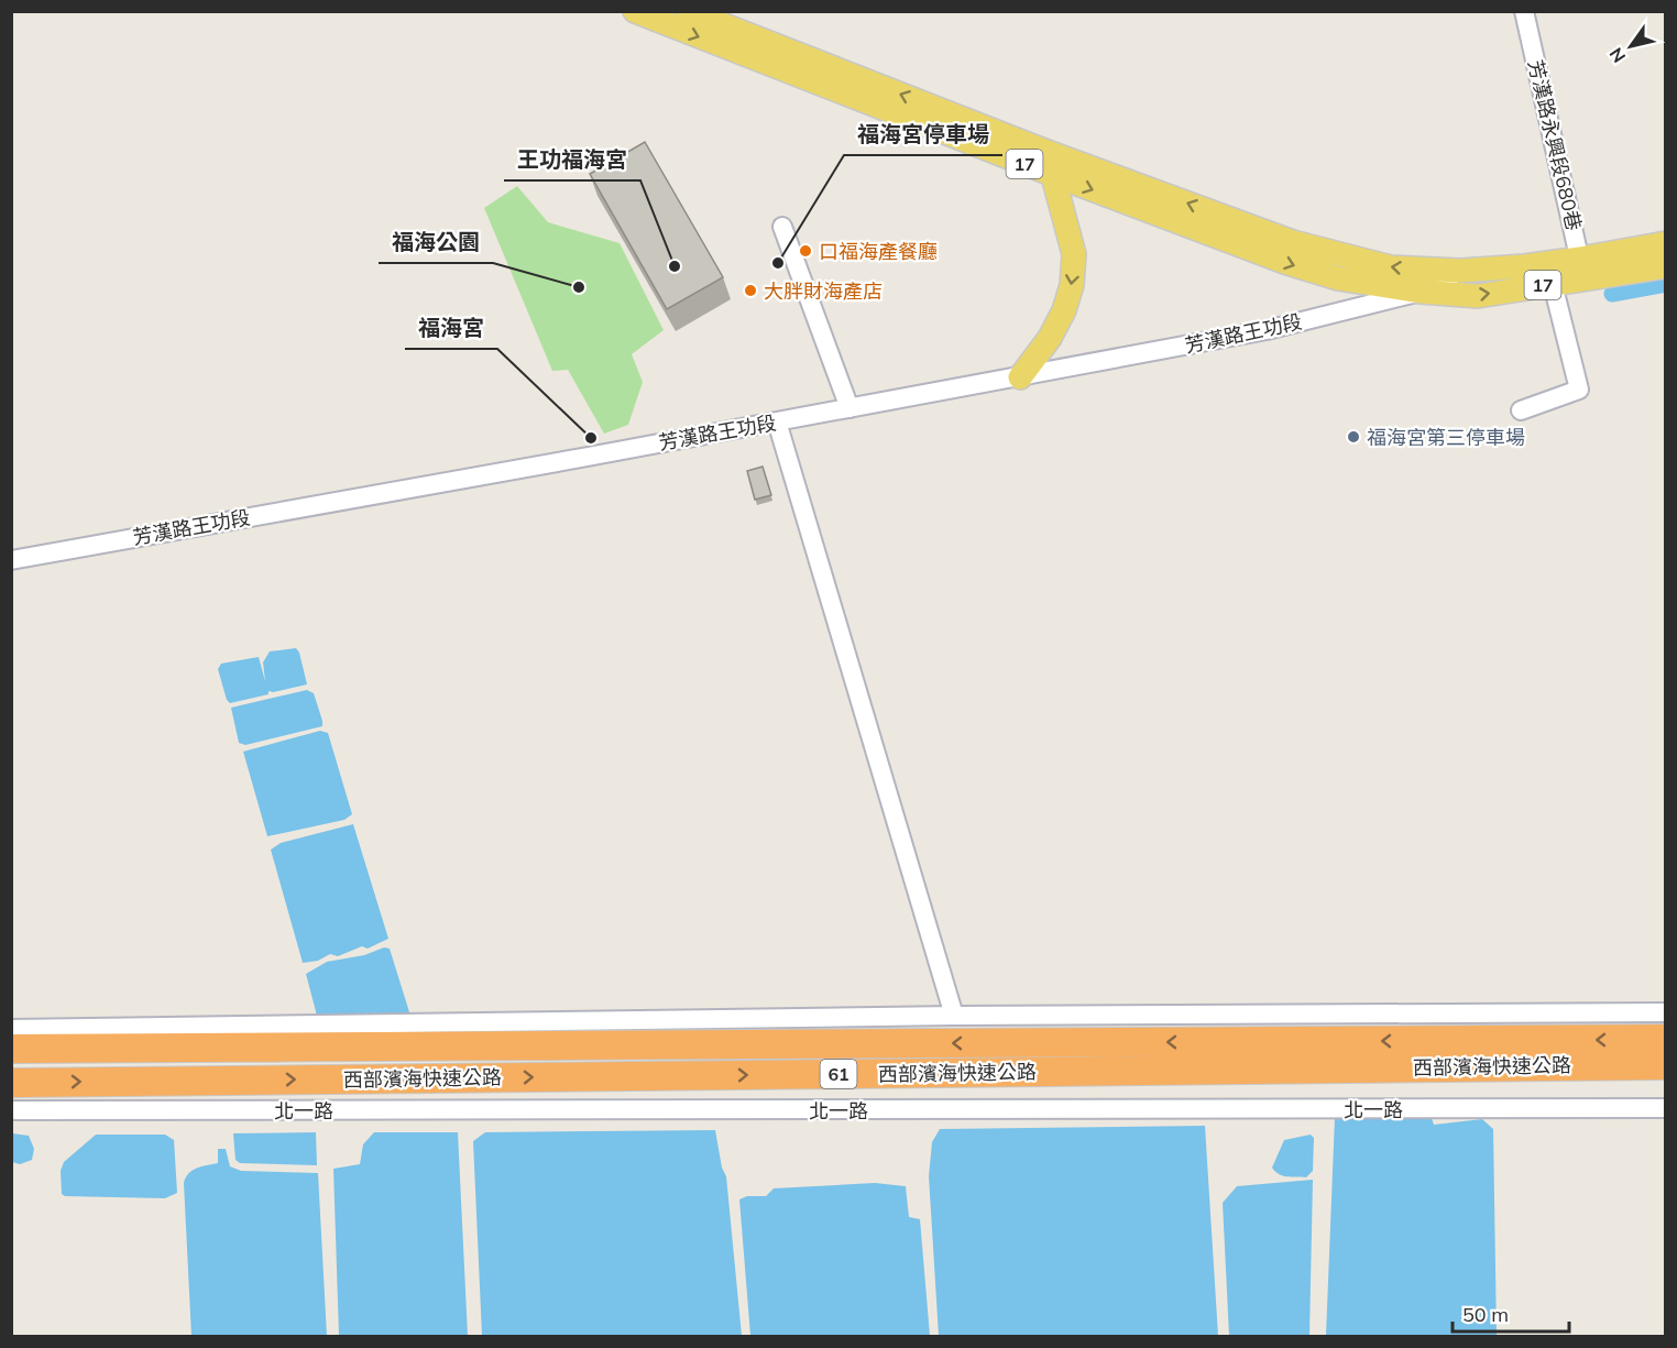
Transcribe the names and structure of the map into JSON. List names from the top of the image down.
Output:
{
  "streets": {
    "highway": ["西部濱海快速公路", "61"],
    "main road": ["17"],
    "street": ["芳漢路永興段680巷", "芳漢路王功段", "北一路"]
  },
  "crossings": [
    ["芳漢路永興段680巷", "17"],
    ["17", "芳漢路王功段"]
  ],
  "places": [
    "口福海產餐廳",
    "福海宮停車場",
    "王功福海宮",
    "福海公園",
    "大胖財海產店",
    "福海宮第三停車場",
    "福海宮"
  ],
  "scale_bar": "50 m",
  "north": "bottom left"
}
